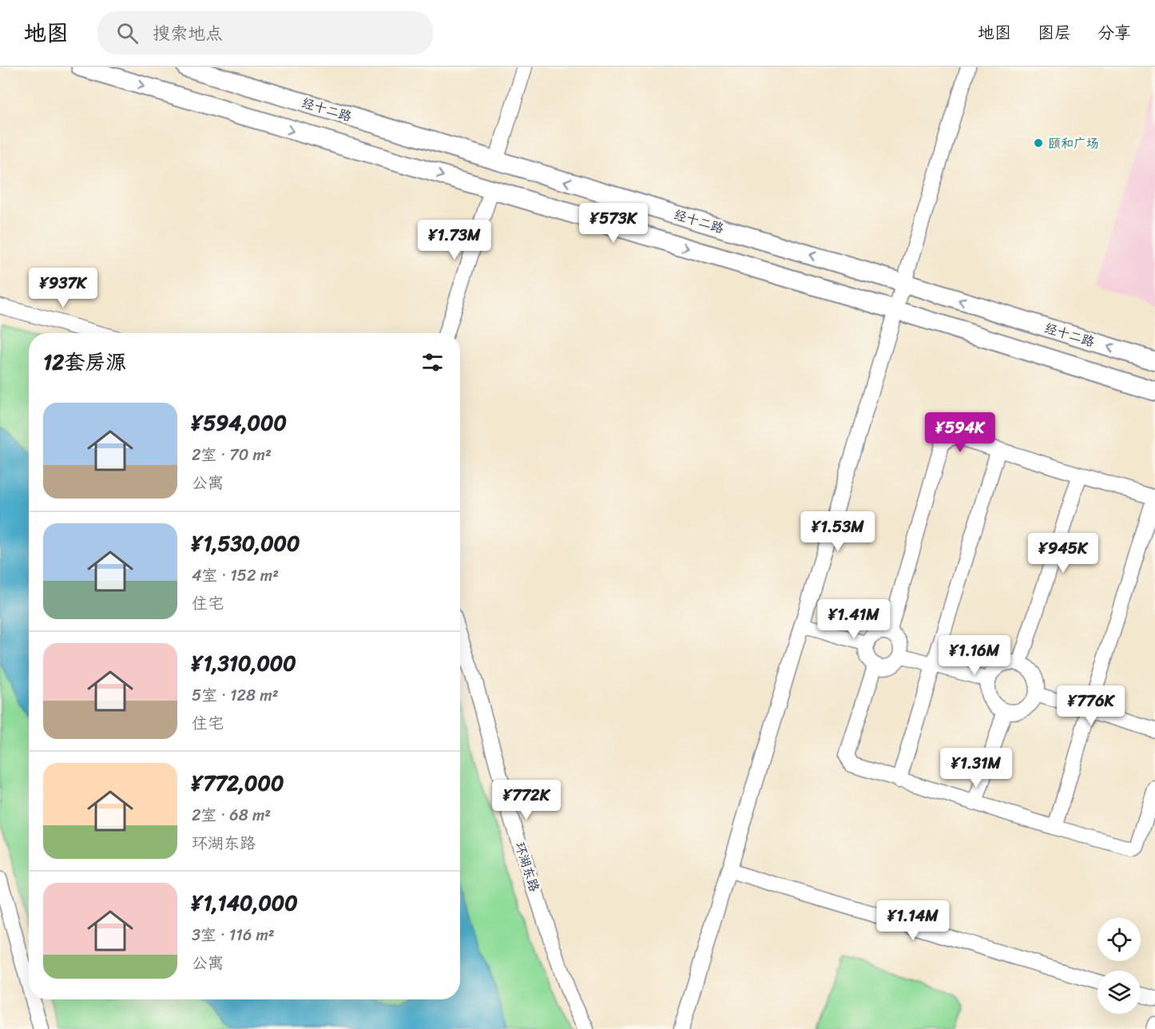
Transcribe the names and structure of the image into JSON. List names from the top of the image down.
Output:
{
  "streets": {
    "main road": ["经十二路"],
    "street": ["环湖东路"]
  },
  "places": ["颐和广场"],
  "page": {
    "header": "地图",
    "search": "搜索地点",
    "nav": ["地图", "图层", "分享"],
    "price": [
      "¥573K",
      "¥1.73M",
      "¥937K",
      "¥594K",
      "¥1.53M",
      "¥945K",
      "¥1.41M",
      "¥1.16M",
      "¥776K",
      "¥1.31M",
      "¥772K",
      "¥1.14M"
    ],
    "heading": "12套房源",
    "list": [
      {
        "name": "¥594,000",
        "note": "2室 · 70 m² · 公寓"
      },
      {
        "name": "¥1,530,000",
        "note": "4室 · 152 m² · 住宅"
      },
      {
        "name": "¥1,310,000",
        "note": "5室 · 128 m² · 住宅"
      },
      {
        "name": "¥772,000",
        "note": "2室 · 68 m² · 环湖东路"
      },
      {
        "name": "¥1,140,000",
        "note": "3室 · 116 m² · 公寓"
      }
    ]
  }
}
